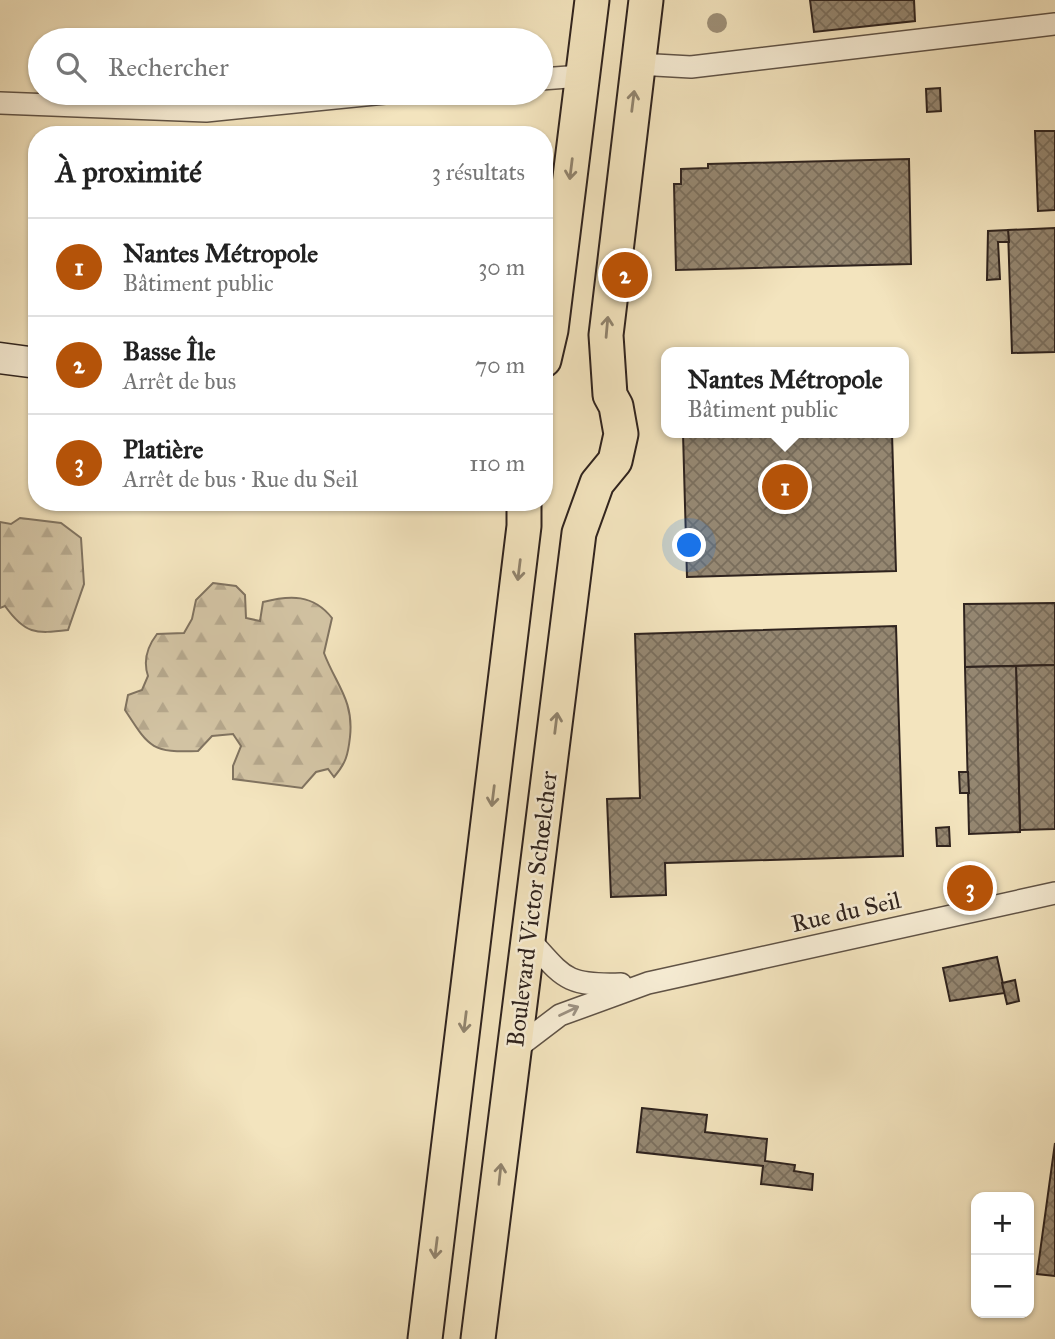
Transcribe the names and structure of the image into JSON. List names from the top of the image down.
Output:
{
  "streets": {
    "main road": ["Boulevard Victor Schœlcher"],
    "street": ["Rue du Seil"]
  },
  "crossings": [
    ["Boulevard Victor Schœlcher", "Rue du Seil"]
  ],
  "page": {
    "search": "Rechercher",
    "heading": ["À proximité", "3 résultats"],
    "list": [
      {
        "mark": "1",
        "name": "Nantes Métropole",
        "note": "Bâtiment public",
        "value": "30 m"
      },
      {
        "mark": "2",
        "name": "Basse Île",
        "note": "Arrêt de bus",
        "value": "70 m"
      },
      {
        "mark": "3",
        "name": "Platière",
        "note": "Arrêt de bus · Rue du Seil",
        "value": "110 m"
      }
    ],
    "pins": ["2", "1", "3"],
    "popup": ["Nantes Métropole", "Bâtiment public"],
    "map_buttons": ["+", "−"]
  }
}
